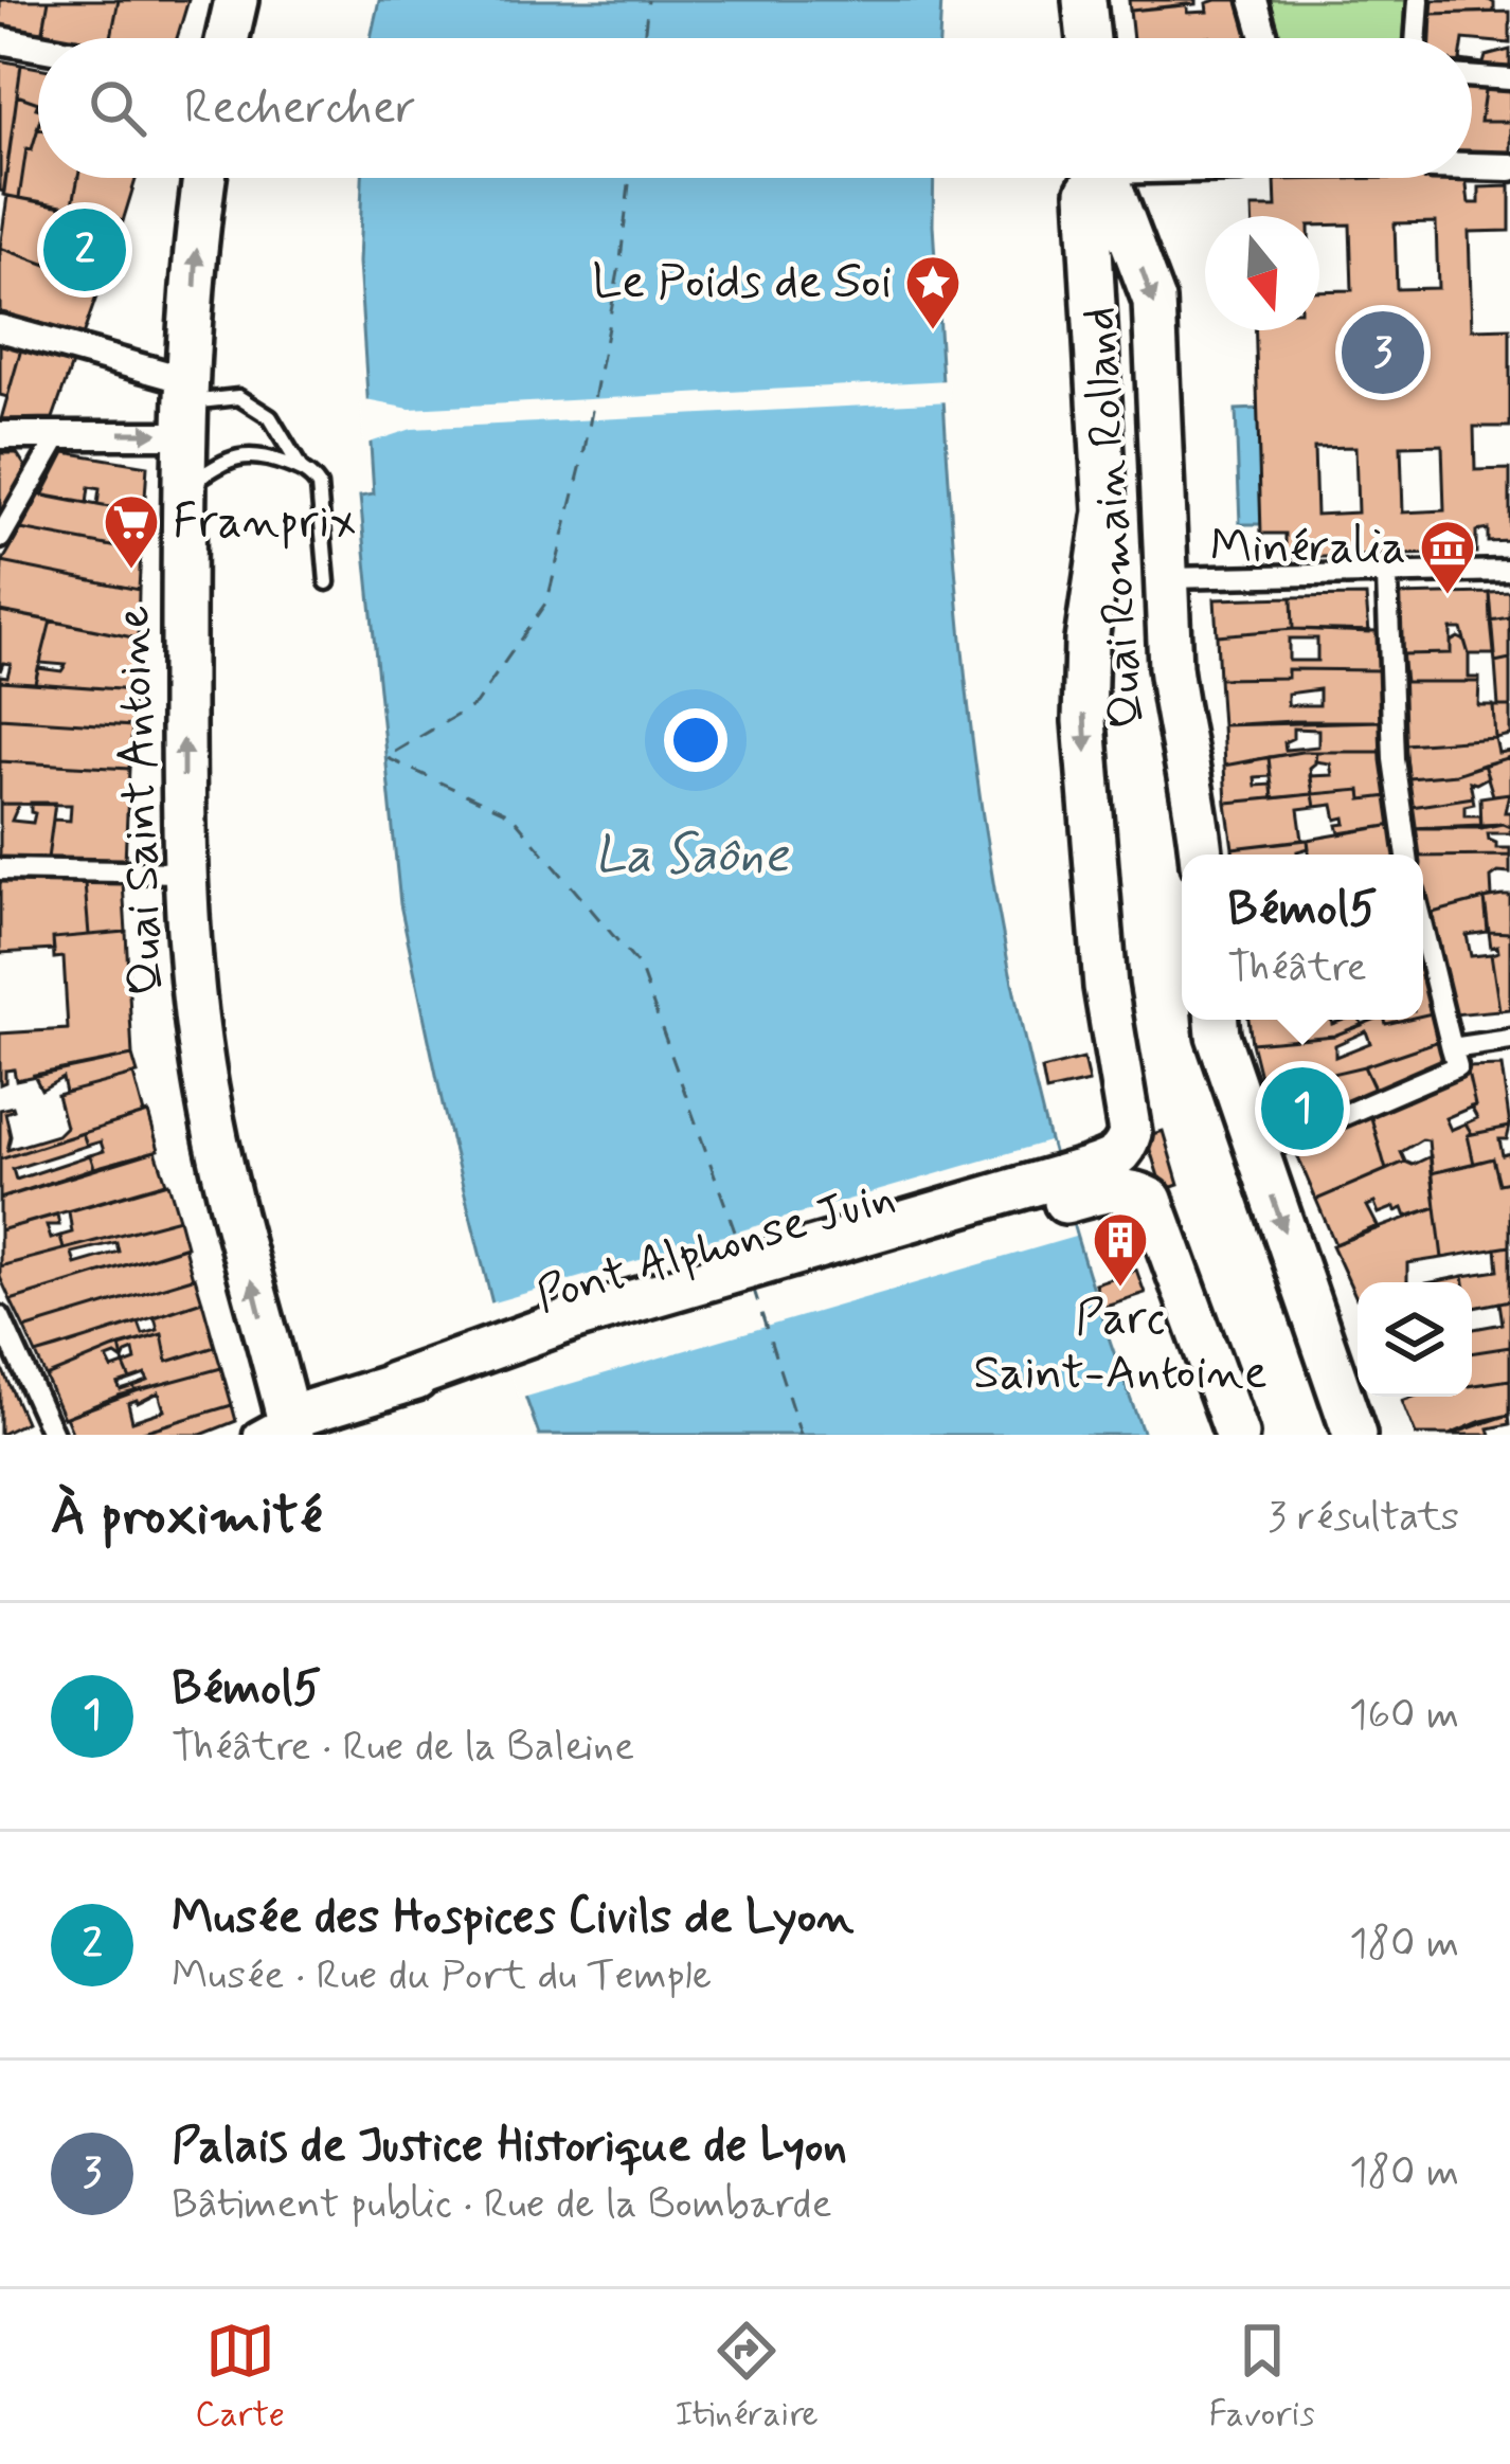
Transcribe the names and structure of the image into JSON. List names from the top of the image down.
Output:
{
  "streets": {
    "main road": ["Quai Romain Rolland", "Quai Saint Antoine", "Pont Alphonse Juin"]
  },
  "crossings": [
    ["Quai Romain Rolland", "Pont Alphonse Juin"],
    ["Quai Saint Antoine", "Pont Alphonse Juin"]
  ],
  "one_way": ["Quai Saint Antoine"],
  "water": ["La Saône"],
  "places": {
    "place": ["Le Poids de Soi"],
    "supermarket": ["Franprix"],
    "museum": ["Minéralia"],
    "building": ["Parc Saint-Antoine"]
  },
  "north": "bottom",
  "page": {
    "search": "Rechercher",
    "pins": ["2", "3", "1"],
    "popup": ["Bémol5", "Théâtre"],
    "heading": ["À proximité", "3 résultats"],
    "list": [
      {
        "mark": "1",
        "name": "Bémol5",
        "note": "Théâtre · Rue de la Baleine",
        "value": "160 m"
      },
      {
        "mark": "2",
        "name": "Musée des Hospices Civils de Lyon",
        "note": "Musée · Rue du Port du Temple",
        "value": "180 m"
      },
      {
        "mark": "3",
        "name": "Palais de Justice Historique de Lyon",
        "note": "Bâtiment public · Rue de la Bombarde",
        "value": "180 m"
      }
    ],
    "nav": ["Carte", "Itinéraire", "Favoris"]
  }
}
